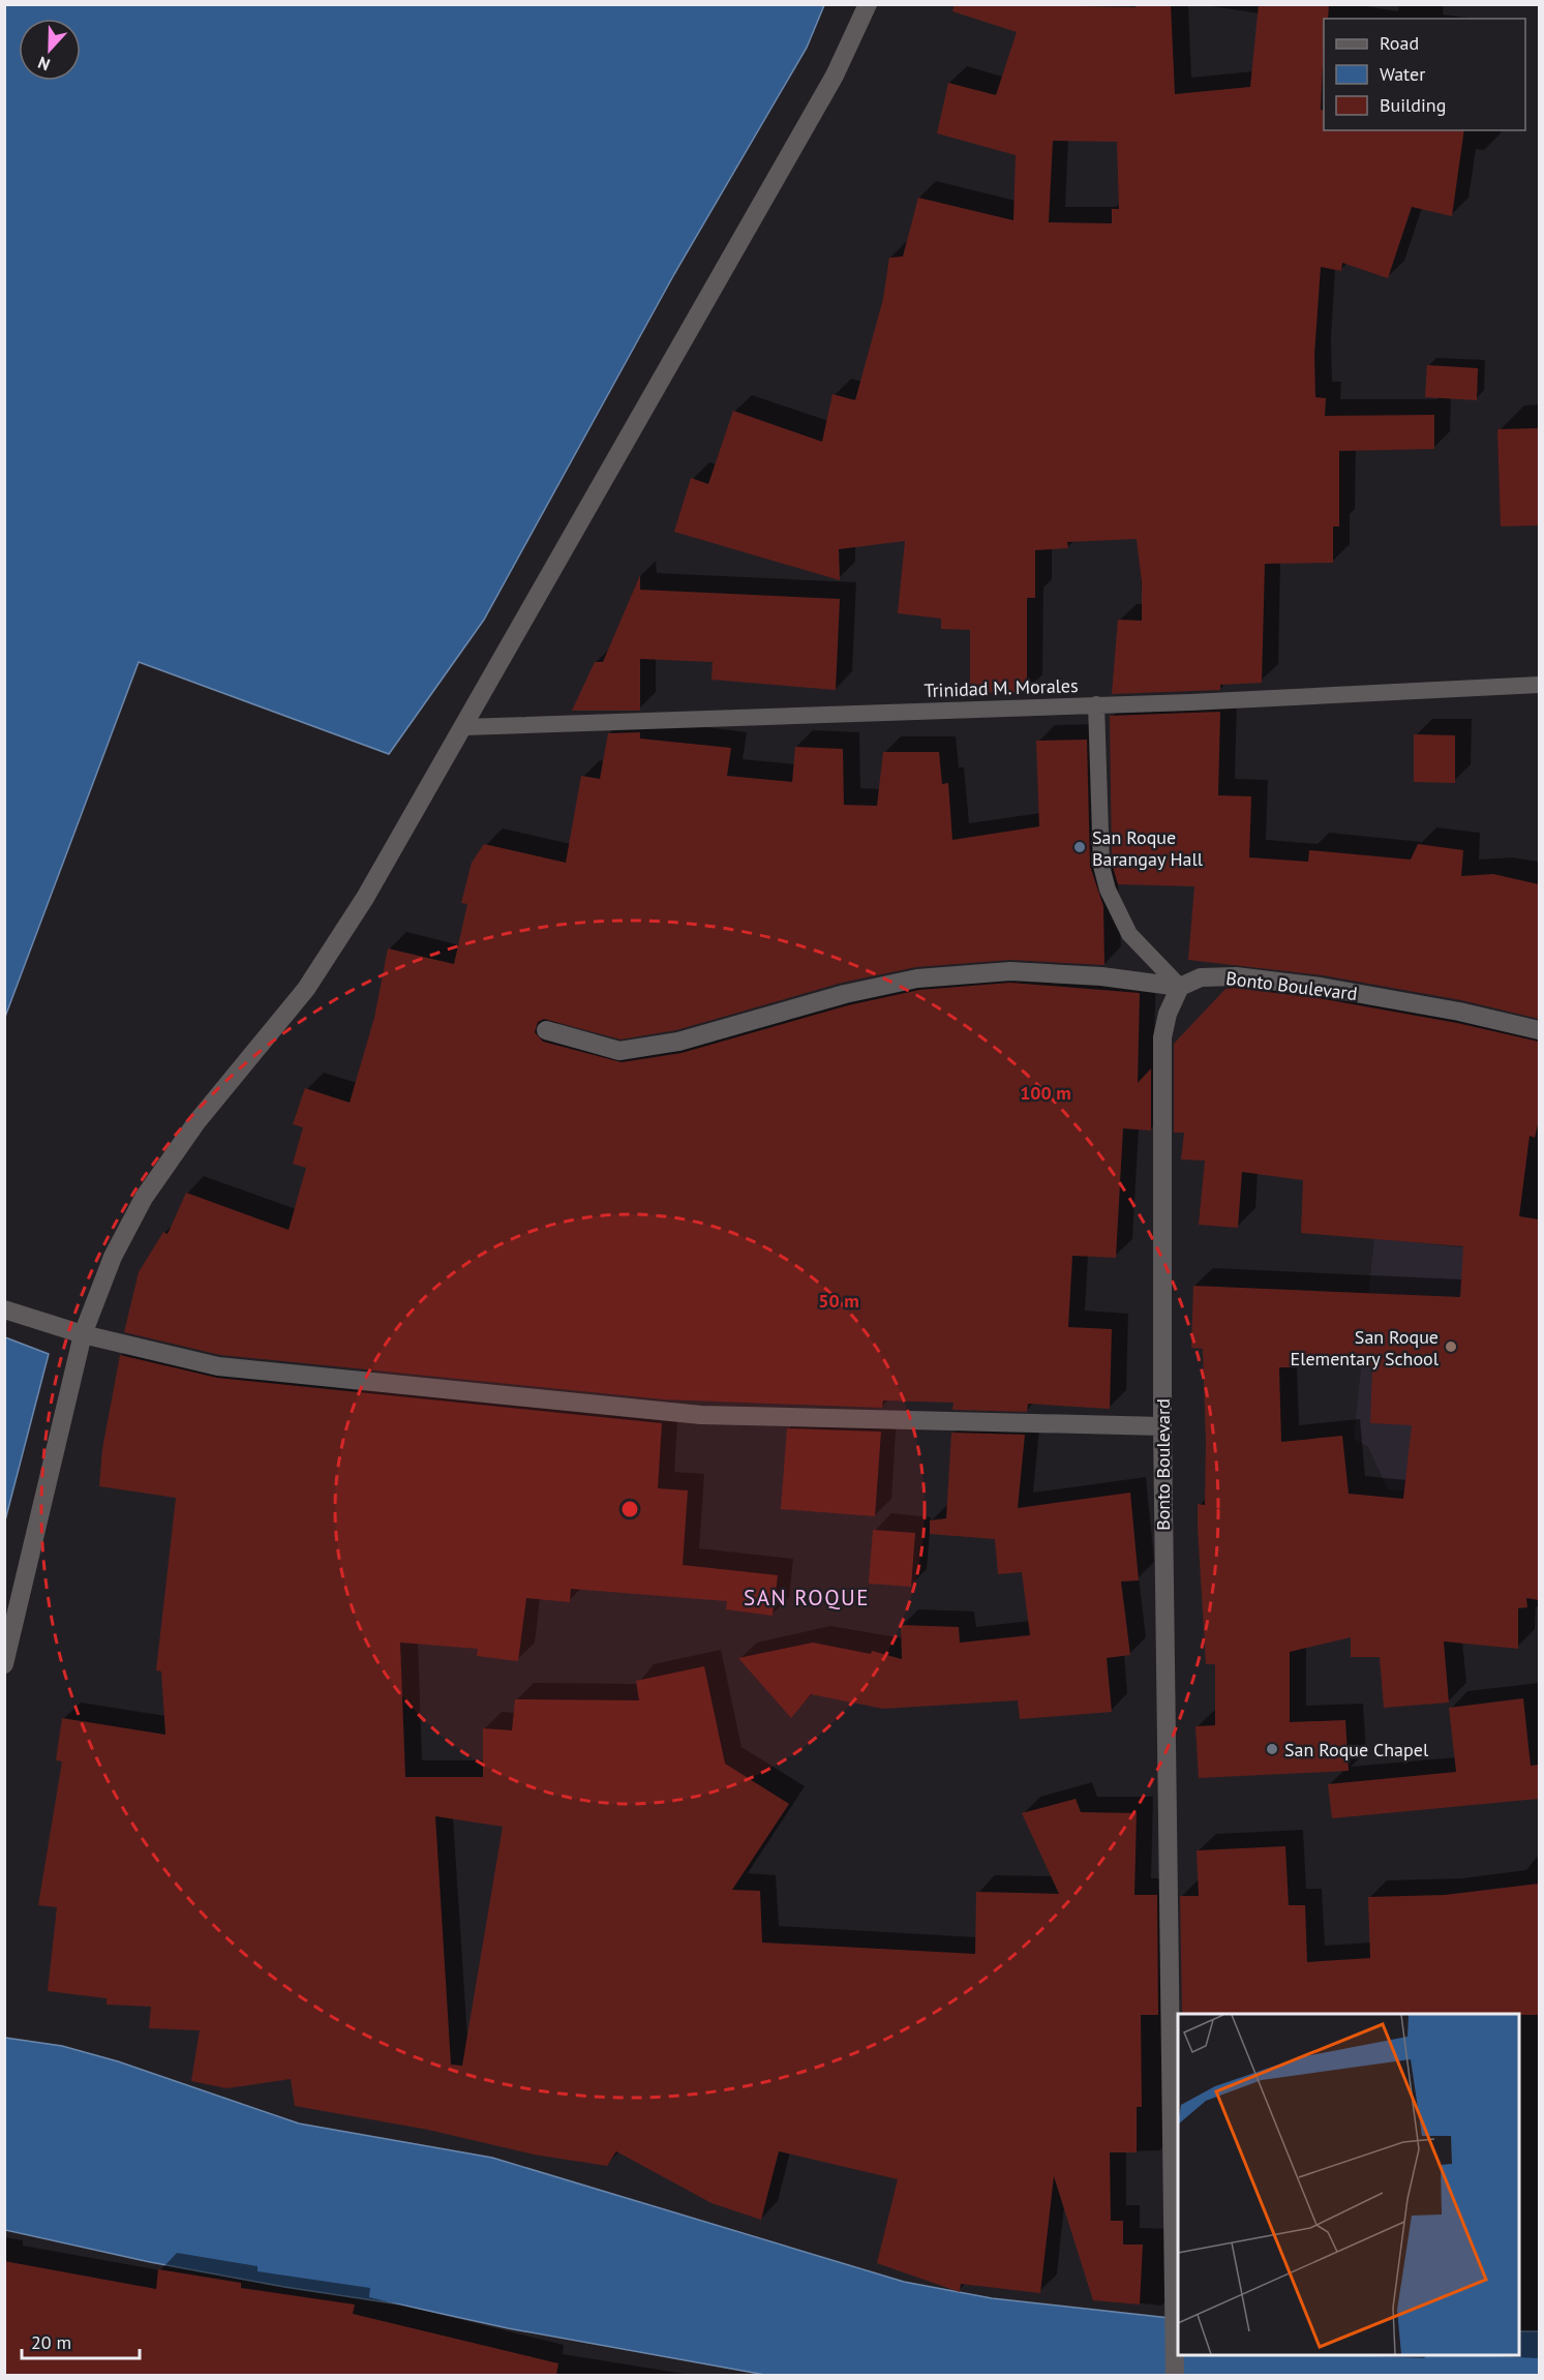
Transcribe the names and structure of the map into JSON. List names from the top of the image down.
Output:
{
  "streets": {
    "street": ["Bonto Boulevard"],
    "lane": ["Trinidad M. Morales"]
  },
  "districts": ["SAN ROQUE"],
  "places": ["San Roque Barangay Hall", "San Roque Elementary School", "San Roque Chapel"],
  "legend": ["Road", "Water", "Building"],
  "scale_bar": "20 m",
  "north": "bottom",
  "rings": ["100 m", "50 m"]
}
